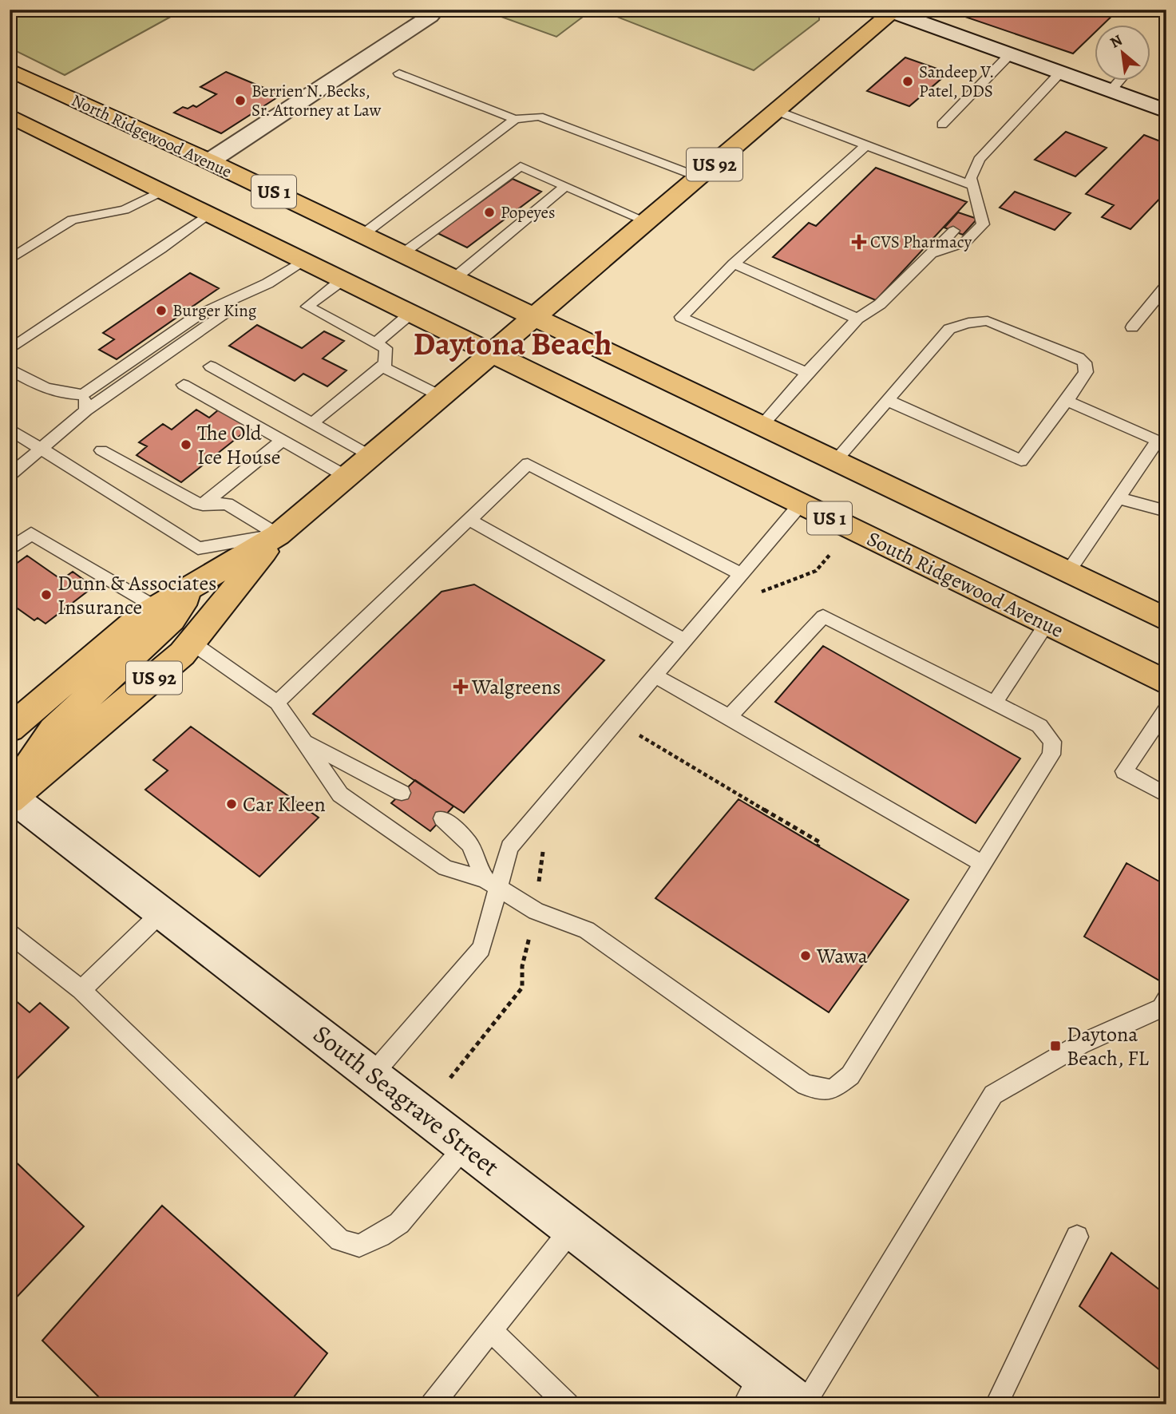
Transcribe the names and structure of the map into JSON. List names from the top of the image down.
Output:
{
  "streets": {
    "main road": [
      "North Ridgewood Avenue",
      "US 92",
      "US 1",
      "South Ridgewood Avenue"
    ],
    "street": ["South Seagrave Street"]
  },
  "crossings": [
    ["North Ridgewood Avenue", "US 92"],
    ["North Ridgewood Avenue", "US 1"],
    ["US 92", "US 1"],
    ["US 92", "South Ridgewood Avenue"],
    ["US 92", "South Seagrave Street"],
    ["US 1", "South Ridgewood Avenue"]
  ],
  "districts": ["Daytona Beach"],
  "places": {
    "other": [
      "Sandeep V. Patel, DDS",
      "Berrien N. Becks, Sr. Attorney at Law",
      "Popeyes",
      "Burger King",
      "The Old Ice House",
      "Dunn & Associates Insurance",
      "Car Kleen",
      "Wawa"
    ],
    "health": ["CVS Pharmacy", "Walgreens"],
    "transit": ["Daytona Beach, FL"]
  },
  "north": "top left"
}
